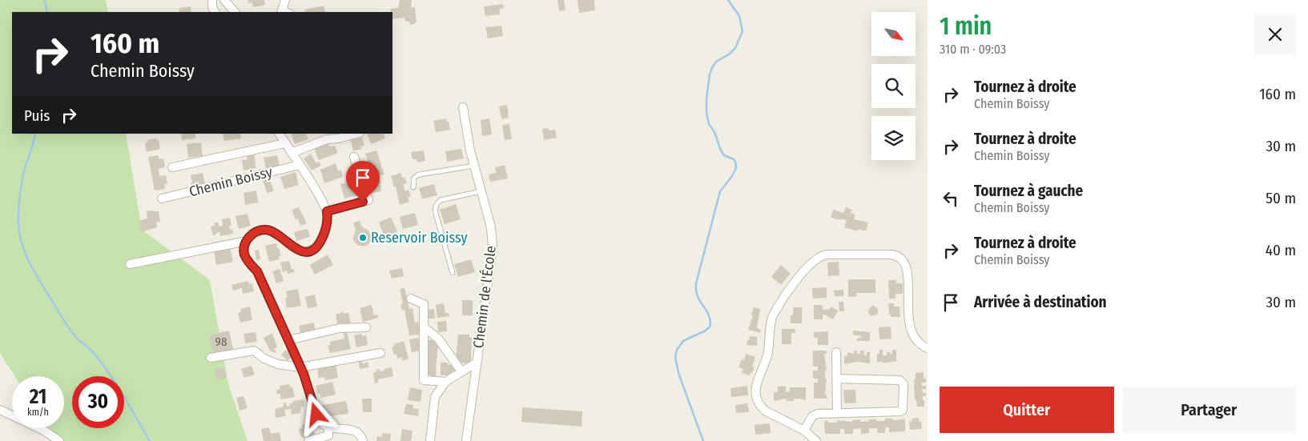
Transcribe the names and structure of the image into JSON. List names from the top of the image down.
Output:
{
  "streets": {
    "street": ["Chemin Boissy", "Chemin de l'École"]
  },
  "places": ["Reservoir Boissy"],
  "house_numbers": ["98"],
  "north": "bottom right",
  "page": {
    "heading": ["1 min", "310 m · 09:03"],
    "turn": ["160 m", "Chemin Boissy"],
    "list": [
      {
        "name": "Tournez à droite",
        "note": "Chemin Boissy",
        "value": "160 m"
      },
      {
        "name": "Tournez à droite",
        "note": "Chemin Boissy",
        "value": "30 m"
      },
      {
        "name": "Tournez à gauche",
        "note": "Chemin Boissy",
        "value": "50 m"
      },
      {
        "name": "Tournez à droite",
        "note": "Chemin Boissy",
        "value": "40 m"
      },
      {
        "name": "Arrivée à destination",
        "value": "30 m"
      }
    ],
    "then": "Puis",
    "speed": "21 km/h",
    "limit": "30",
    "buttons": ["Quitter", "Partager"]
  }
}
